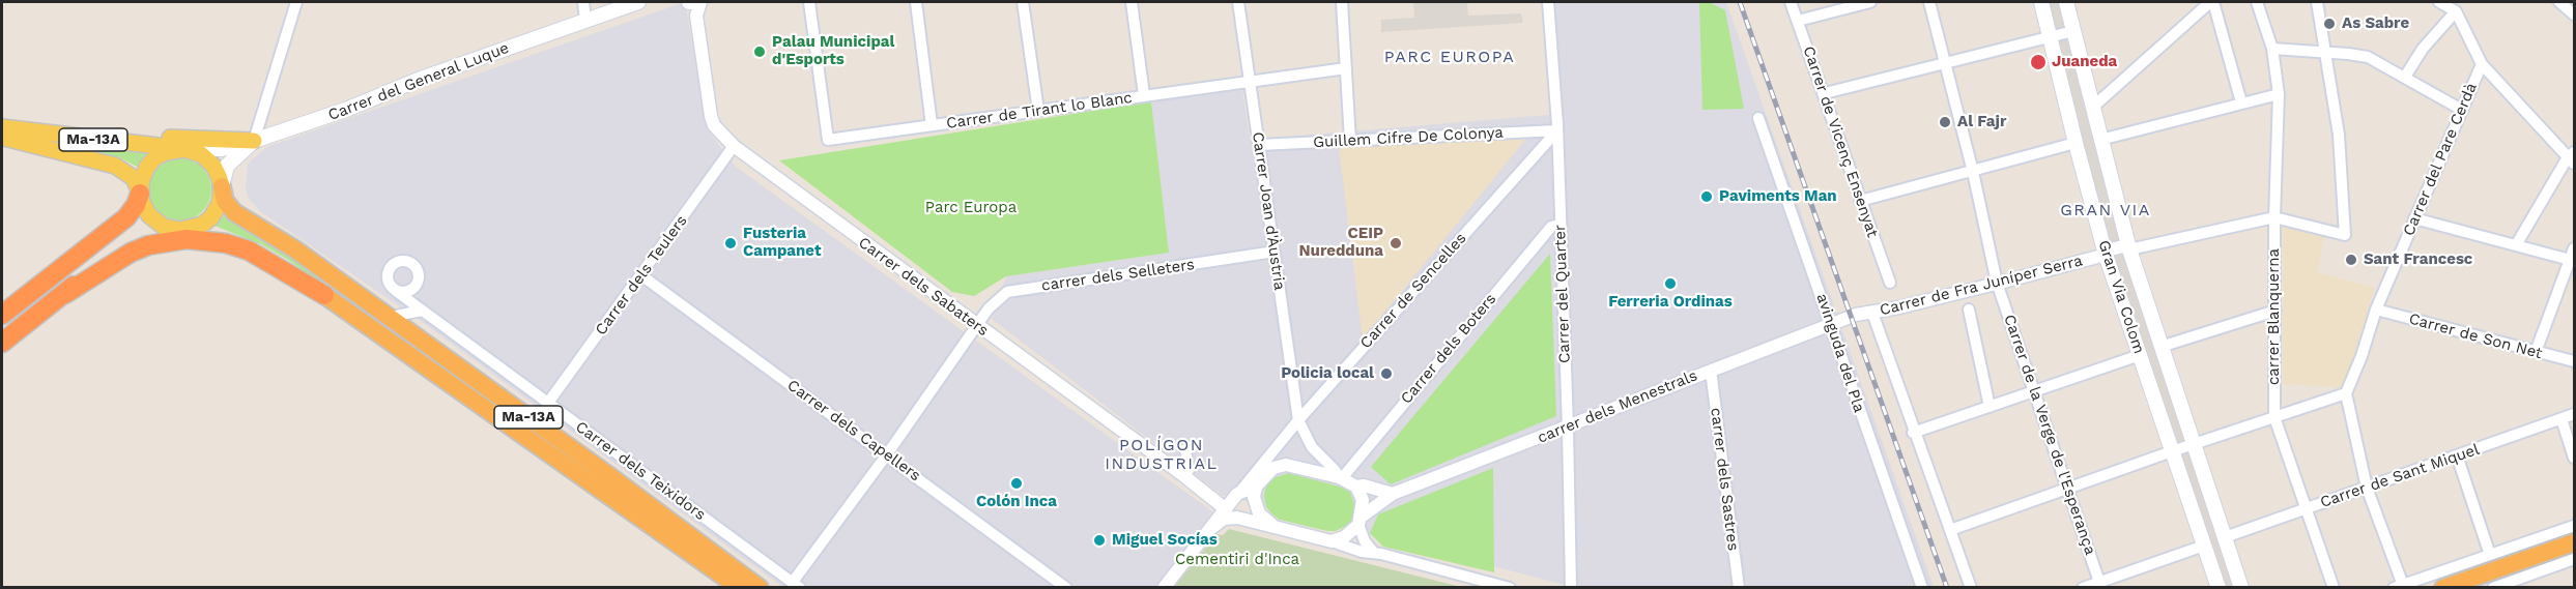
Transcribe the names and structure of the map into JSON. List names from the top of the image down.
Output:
{
  "streets": {
    "highway": ["Ma-13A"],
    "main road": ["Carrer del General Luque", "Gran Via Colom"],
    "street": [
      "Carrer de Tirant lo Blanc",
      "Guillem Cifre De Colonya",
      "Carrer de Vicenç Ensenyat",
      "Carrer del Pare Cerdà",
      "Carrer Joan d'Àustria",
      "Carrer dels Teulers",
      "carrer dels Selleters",
      "Carrer de Fra Juníper Serra",
      "Carrer dels Sabaters",
      "Carrer de Sencelles",
      "Carrer del Quarter",
      "carrer Blanquerna",
      "Carrer de Son Net",
      "Carrer dels Boters",
      "avinguda del Pla",
      "carrer dels Menestrals",
      "Carrer dels Capellers",
      "Carrer de la Verge de l'Esperança",
      "Carrer dels Teixidors",
      "Carrer de Sant Miquel",
      "carrer dels Sastres"
    ]
  },
  "crossings": [
    ["Carrer del General Luque", "Ma-13A"],
    ["Carrer de Tirant lo Blanc", "Carrer Joan d'Àustria"],
    ["Guillem Cifre De Colonya", "Carrer Joan d'Àustria"],
    ["Guillem Cifre De Colonya", "Carrer de Sencelles"],
    ["Guillem Cifre De Colonya", "Carrer del Quarter"],
    ["Carrer del Pare Cerdà", "Carrer de Son Net"],
    ["Carrer Joan d'Àustria", "carrer dels Selleters"],
    ["Carrer Joan d'Àustria", "Carrer de Sencelles"],
    ["Carrer Joan d'Àustria", "Carrer dels Boters"],
    ["Carrer Joan d'Àustria", "carrer dels Menestrals"],
    ["Carrer dels Teulers", "Carrer dels Sabaters"],
    ["Carrer dels Teulers", "Carrer dels Capellers"],
    ["Carrer dels Teulers", "Carrer dels Teixidors"],
    ["carrer dels Selleters", "Carrer dels Sabaters"],
    ["carrer dels Selleters", "Carrer dels Capellers"],
    ["carrer dels Selleters", "Carrer dels Teixidors"],
    ["Carrer de Fra Juníper Serra", "Gran Via Colom"],
    ["Carrer de Fra Juníper Serra", "carrer Blanquerna"],
    ["Carrer de Fra Juníper Serra", "avinguda del Pla"],
    ["Carrer de Fra Juníper Serra", "carrer dels Menestrals"],
    ["Carrer de Fra Juníper Serra", "Carrer de la Verge de l'Esperança"],
    ["Carrer dels Sabaters", "Carrer de Sencelles"],
    ["Carrer de Sencelles", "Carrer del Quarter"],
    ["Carrer de Sencelles", "Carrer dels Boters"],
    ["Carrer de Sencelles", "carrer dels Menestrals"],
    ["Carrer del Quarter", "Carrer dels Boters"],
    ["Carrer del Quarter", "carrer dels Menestrals"],
    ["Gran Via Colom", "Carrer de Sant Miquel"],
    ["carrer Blanquerna", "Carrer de Sant Miquel"],
    ["Carrer dels Boters", "carrer dels Menestrals"],
    ["avinguda del Pla", "carrer dels Menestrals"],
    ["carrer dels Menestrals", "carrer dels Sastres"]
  ],
  "districts": ["PARC EUROPA", "GRAN VIA", "POLÍGON INDUSTRIAL"],
  "parks": ["Parc Europa", "Cementiri d'Inca"],
  "places": [
    "As Sabre",
    "Palau Municipal d'Esports",
    "Juaneda",
    "Al Fajr",
    "Paviments Man",
    "Fusteria Campanet",
    "CEIP Nuredduna",
    "Sant Francesc",
    "Ferreria Ordinas",
    "Policia local",
    "Colón Inca",
    "Miguel Socías"
  ]
}
